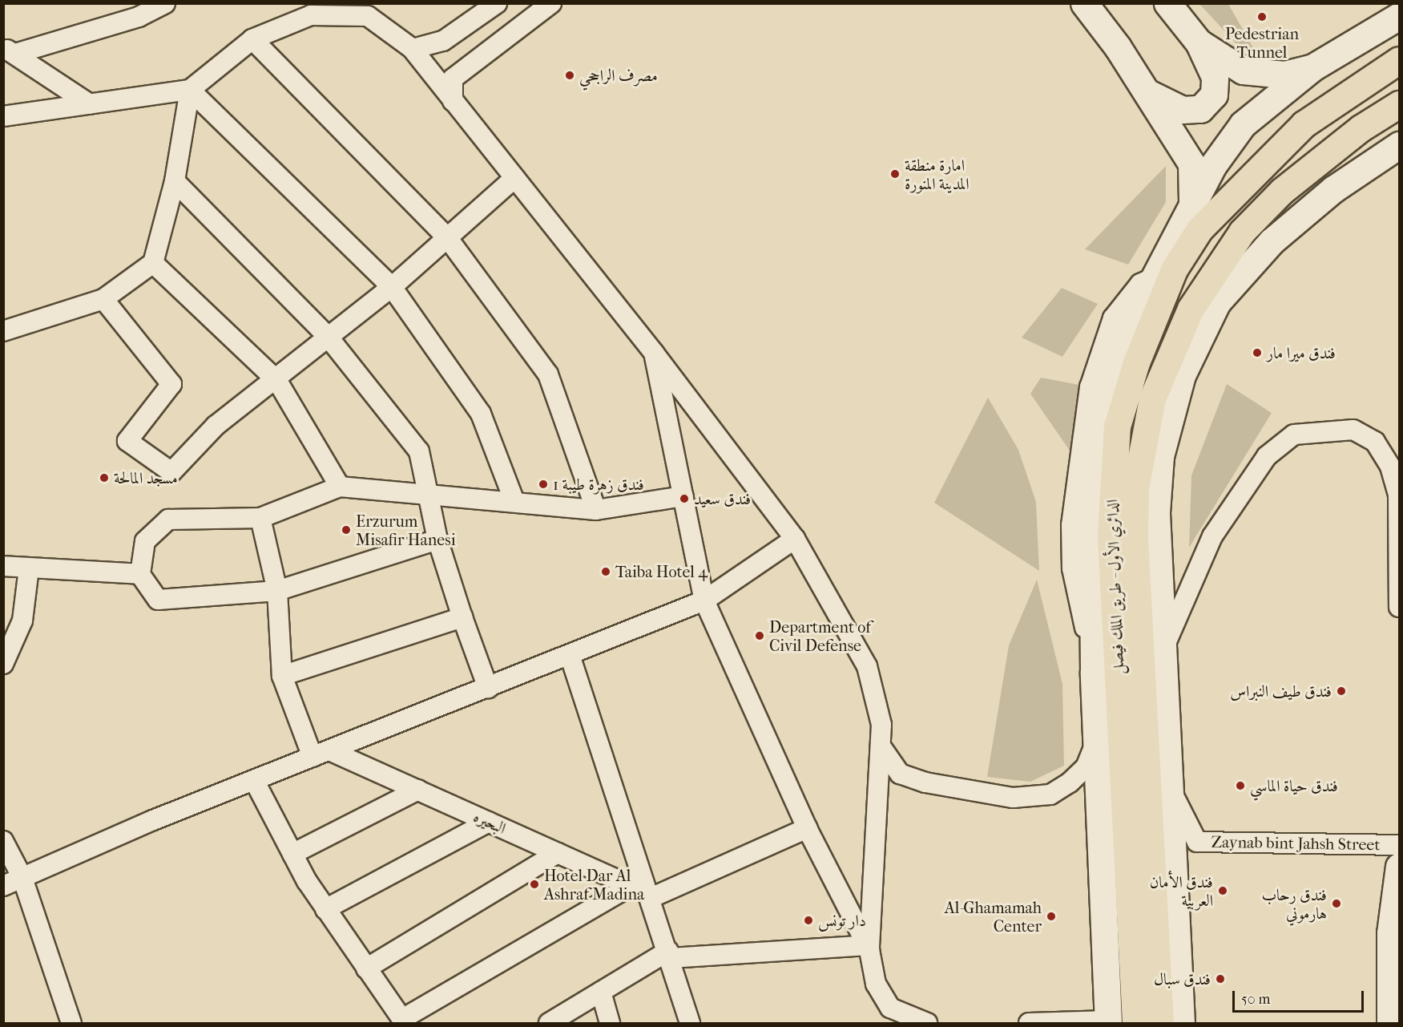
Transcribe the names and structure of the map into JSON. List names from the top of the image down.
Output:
{
  "streets": {
    "highway": ["الدائري الأول - طريق الملك فيصل"],
    "street": ["البحيره", "Zaynab bint Jahsh Street"]
  },
  "places": [
    "Pedestrian Tunnel",
    "مصرف الراجحي",
    "امارة منطقة المدينة المنورة",
    "فندق ميرا مار",
    "مسجد المالحة",
    "فندق زهرة طيبة 1",
    "فندق سعيد",
    "Erzurum Misafir Hanesi",
    "Taiba Hotel 4",
    "Department of Civil Defense",
    "فندق طيف النبراس",
    "فندق حياة الماسي",
    "Hotel Dar Al Ashraf Madina",
    "فندق الأمان العربية",
    "فندق رحاب هارموني",
    "Al-Ghamamah Center",
    "دار تونس",
    "فندق سبال"
  ],
  "scale_bar": "50 m"
}
